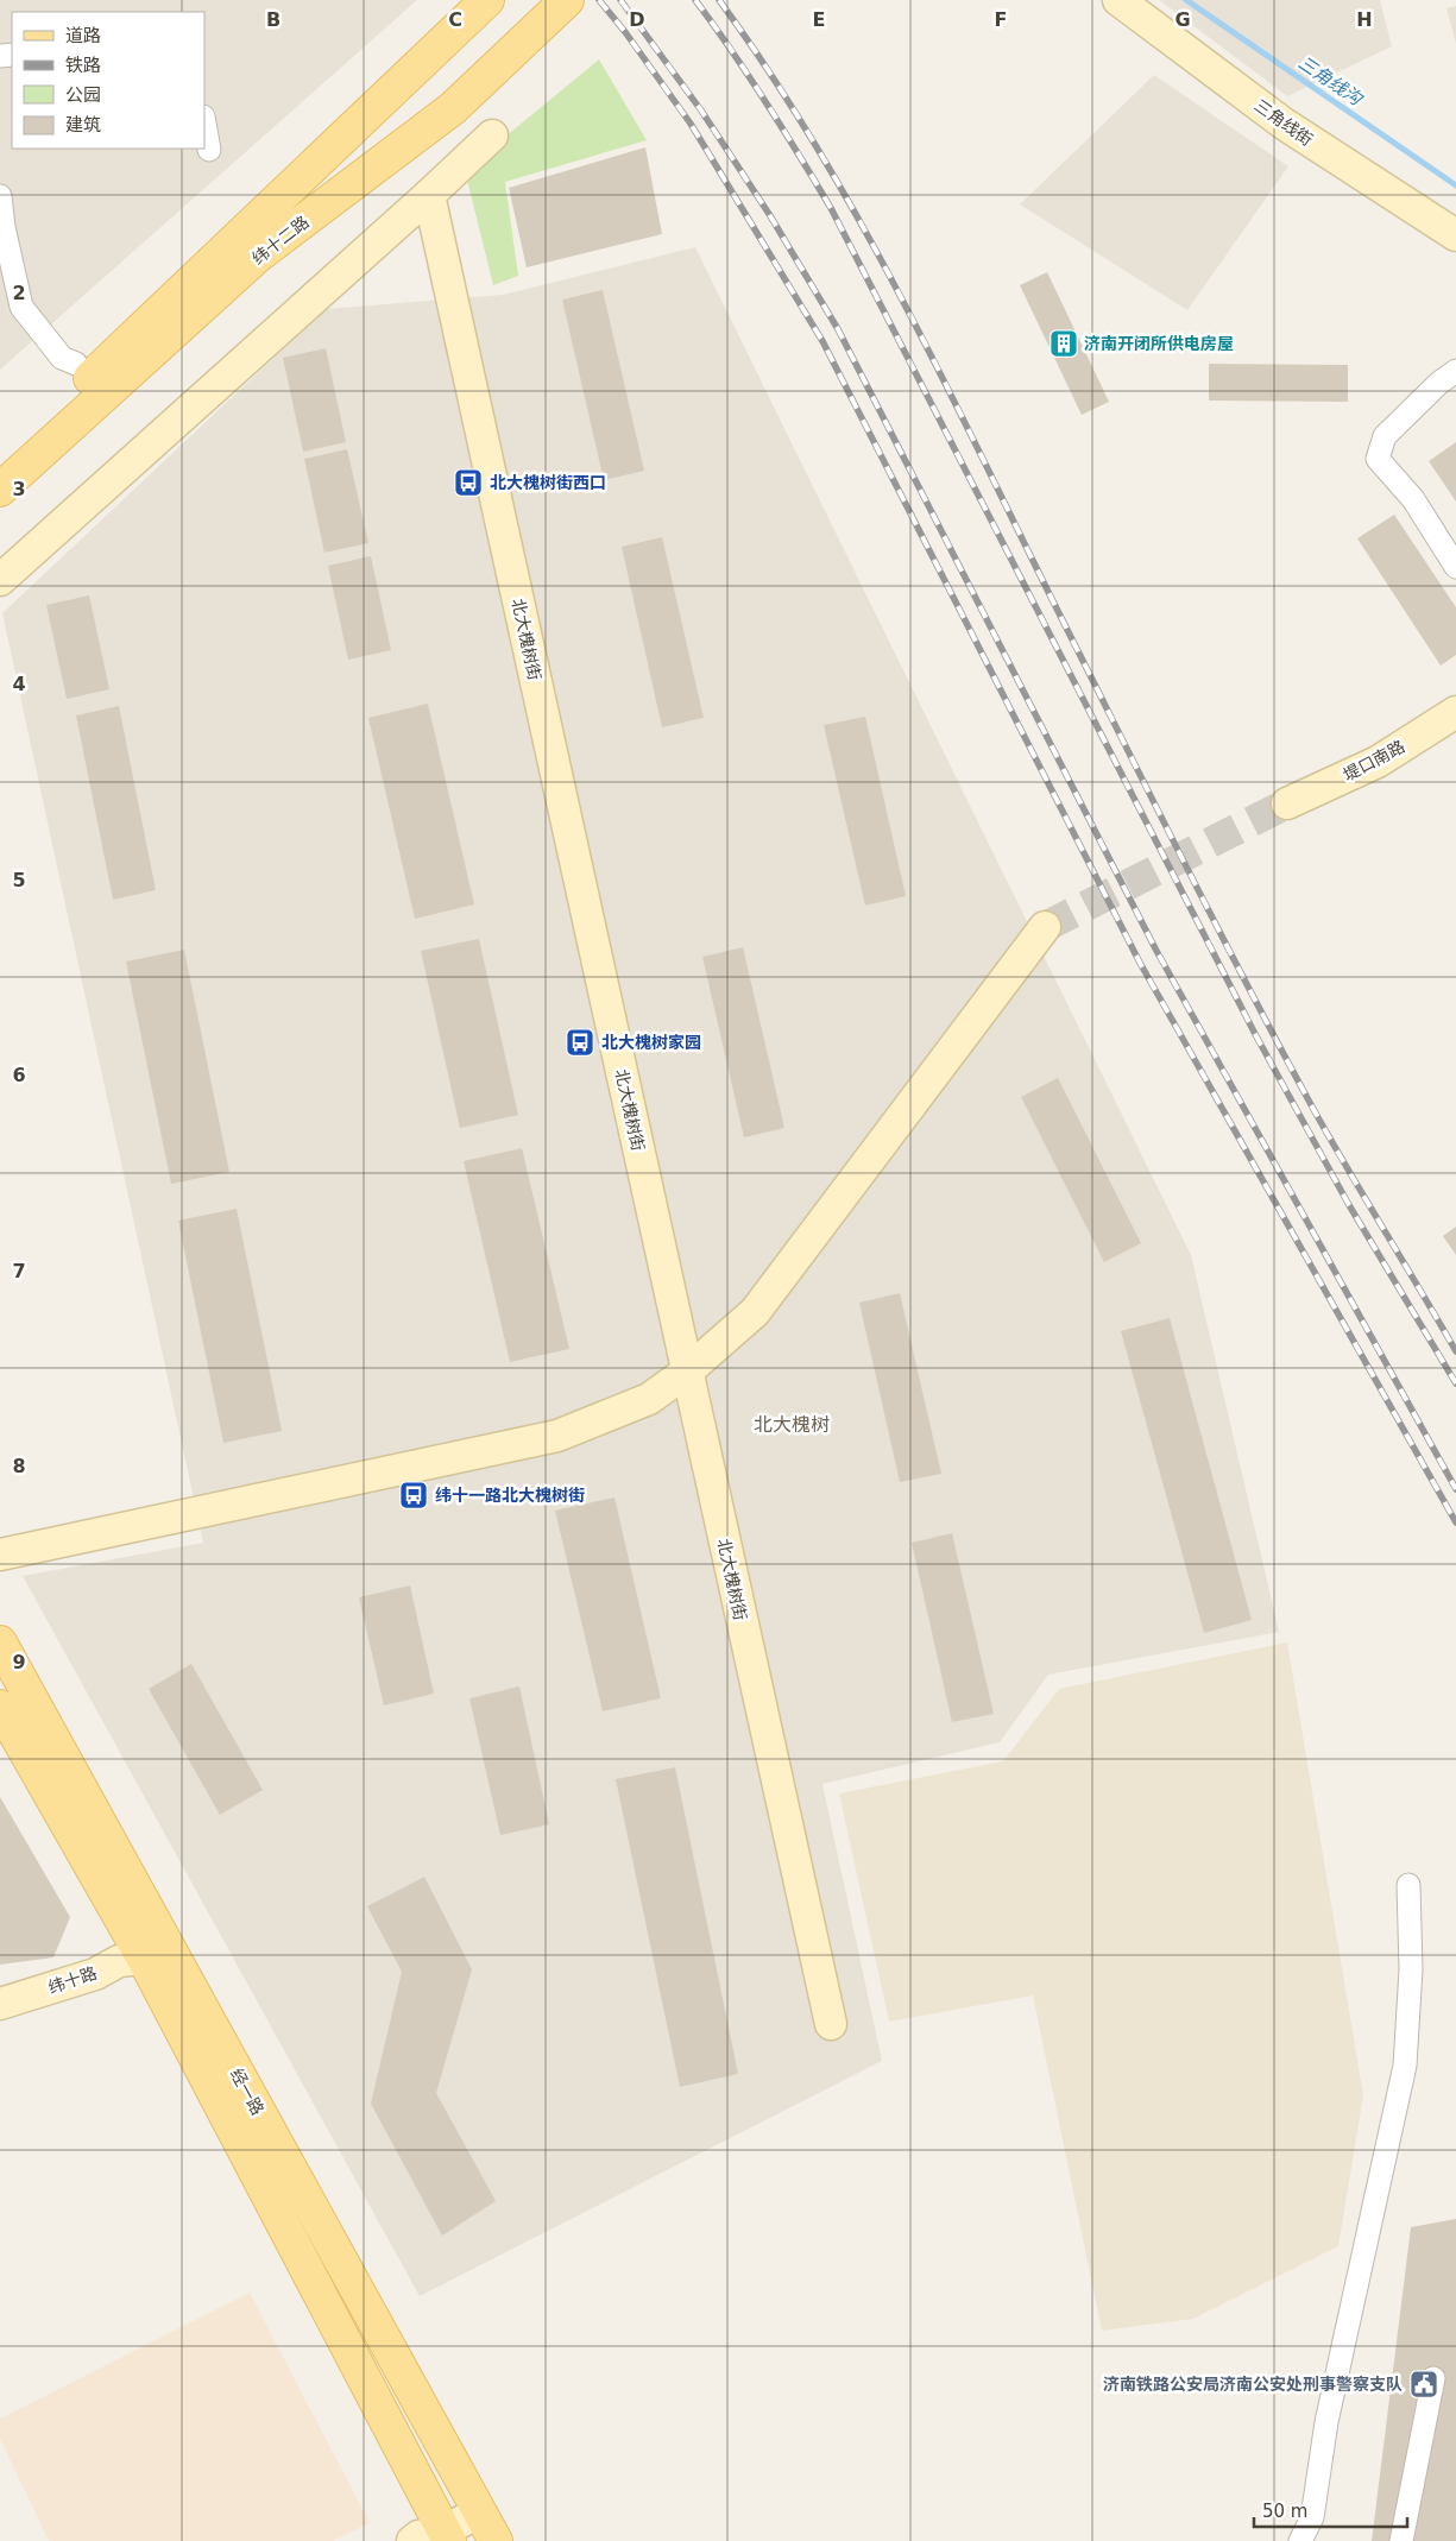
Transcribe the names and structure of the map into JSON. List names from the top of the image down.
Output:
{
  "streets": {
    "main road": ["纬十二路", "经一路"],
    "street": [
      "三角线街",
      "北大槐树街",
      "堤口南路",
      "纬十路"
    ]
  },
  "crossings": [
    ["纬十路", "经一路"]
  ],
  "districts": ["北大槐树"],
  "water": ["三角线沟"],
  "places": {
    "building": ["济南开闭所供电房屋"],
    "bus stop": ["北大槐树街西口", "北大槐树家园", "纬十一路北大槐树街"],
    "public building": ["济南铁路公安局济南公安处刑事警察支队"]
  },
  "legend": [
    "道路",
    "铁路",
    "公园",
    "建筑"
  ],
  "scale_bar": "50 m",
  "grid": {
    "columns": [
      "B",
      "C",
      "D",
      "E",
      "F",
      "G",
      "H"
    ],
    "rows": [
      "2",
      "3",
      "4",
      "5",
      "6",
      "7",
      "8",
      "9"
    ]
  }
}
